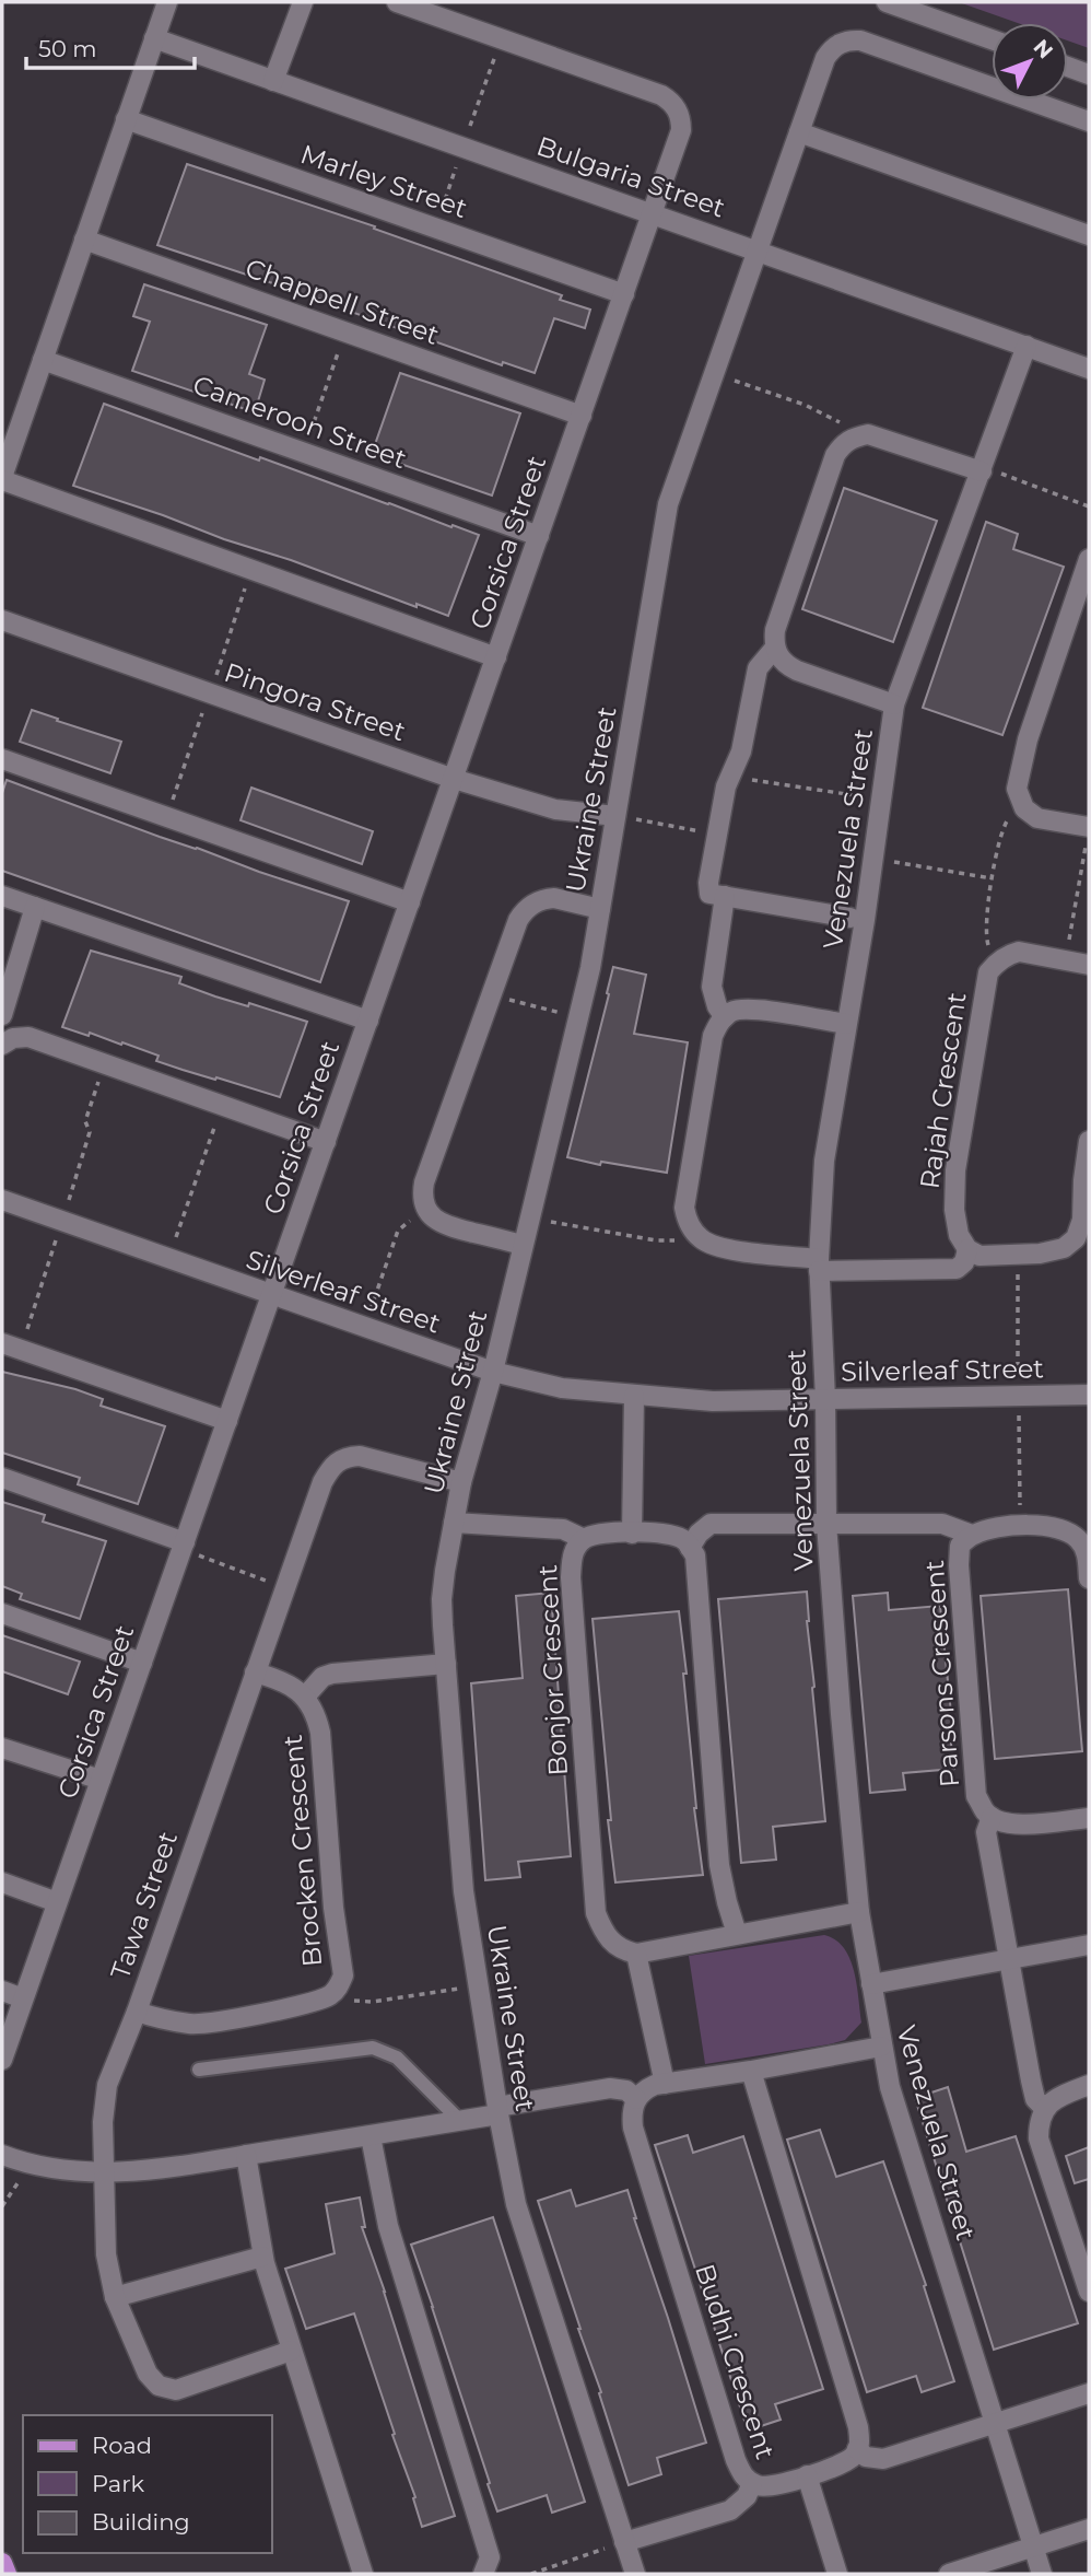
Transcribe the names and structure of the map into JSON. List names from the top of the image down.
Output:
{
  "streets": {
    "street": [
      "Bulgaria Street",
      "Marley Street",
      "Chappell Street",
      "Cameroon Street",
      "Corsica Street",
      "Pingora Street",
      "Ukraine Street",
      "Venezuela Street",
      "Rajah Crescent",
      "Silverleaf Street",
      "Bonjor Crescent",
      "Parsons Crescent",
      "Brocken Crescent",
      "Tawa Street",
      "Budhi Crescent"
    ]
  },
  "crossings": [
    ["Bulgaria Street", "Corsica Street"],
    ["Bulgaria Street", "Ukraine Street"],
    ["Bulgaria Street", "Venezuela Street"],
    ["Marley Street", "Corsica Street"],
    ["Chappell Street", "Corsica Street"],
    ["Cameroon Street", "Corsica Street"],
    ["Corsica Street", "Pingora Street"],
    ["Corsica Street", "Silverleaf Street"],
    ["Pingora Street", "Ukraine Street"],
    ["Ukraine Street", "Silverleaf Street"],
    ["Ukraine Street", "Tawa Street"],
    ["Venezuela Street", "Silverleaf Street"],
    ["Brocken Crescent", "Tawa Street"]
  ],
  "legend": ["Road", "Park", "Building"],
  "scale_bar": "50 m",
  "north": "top right"
}
